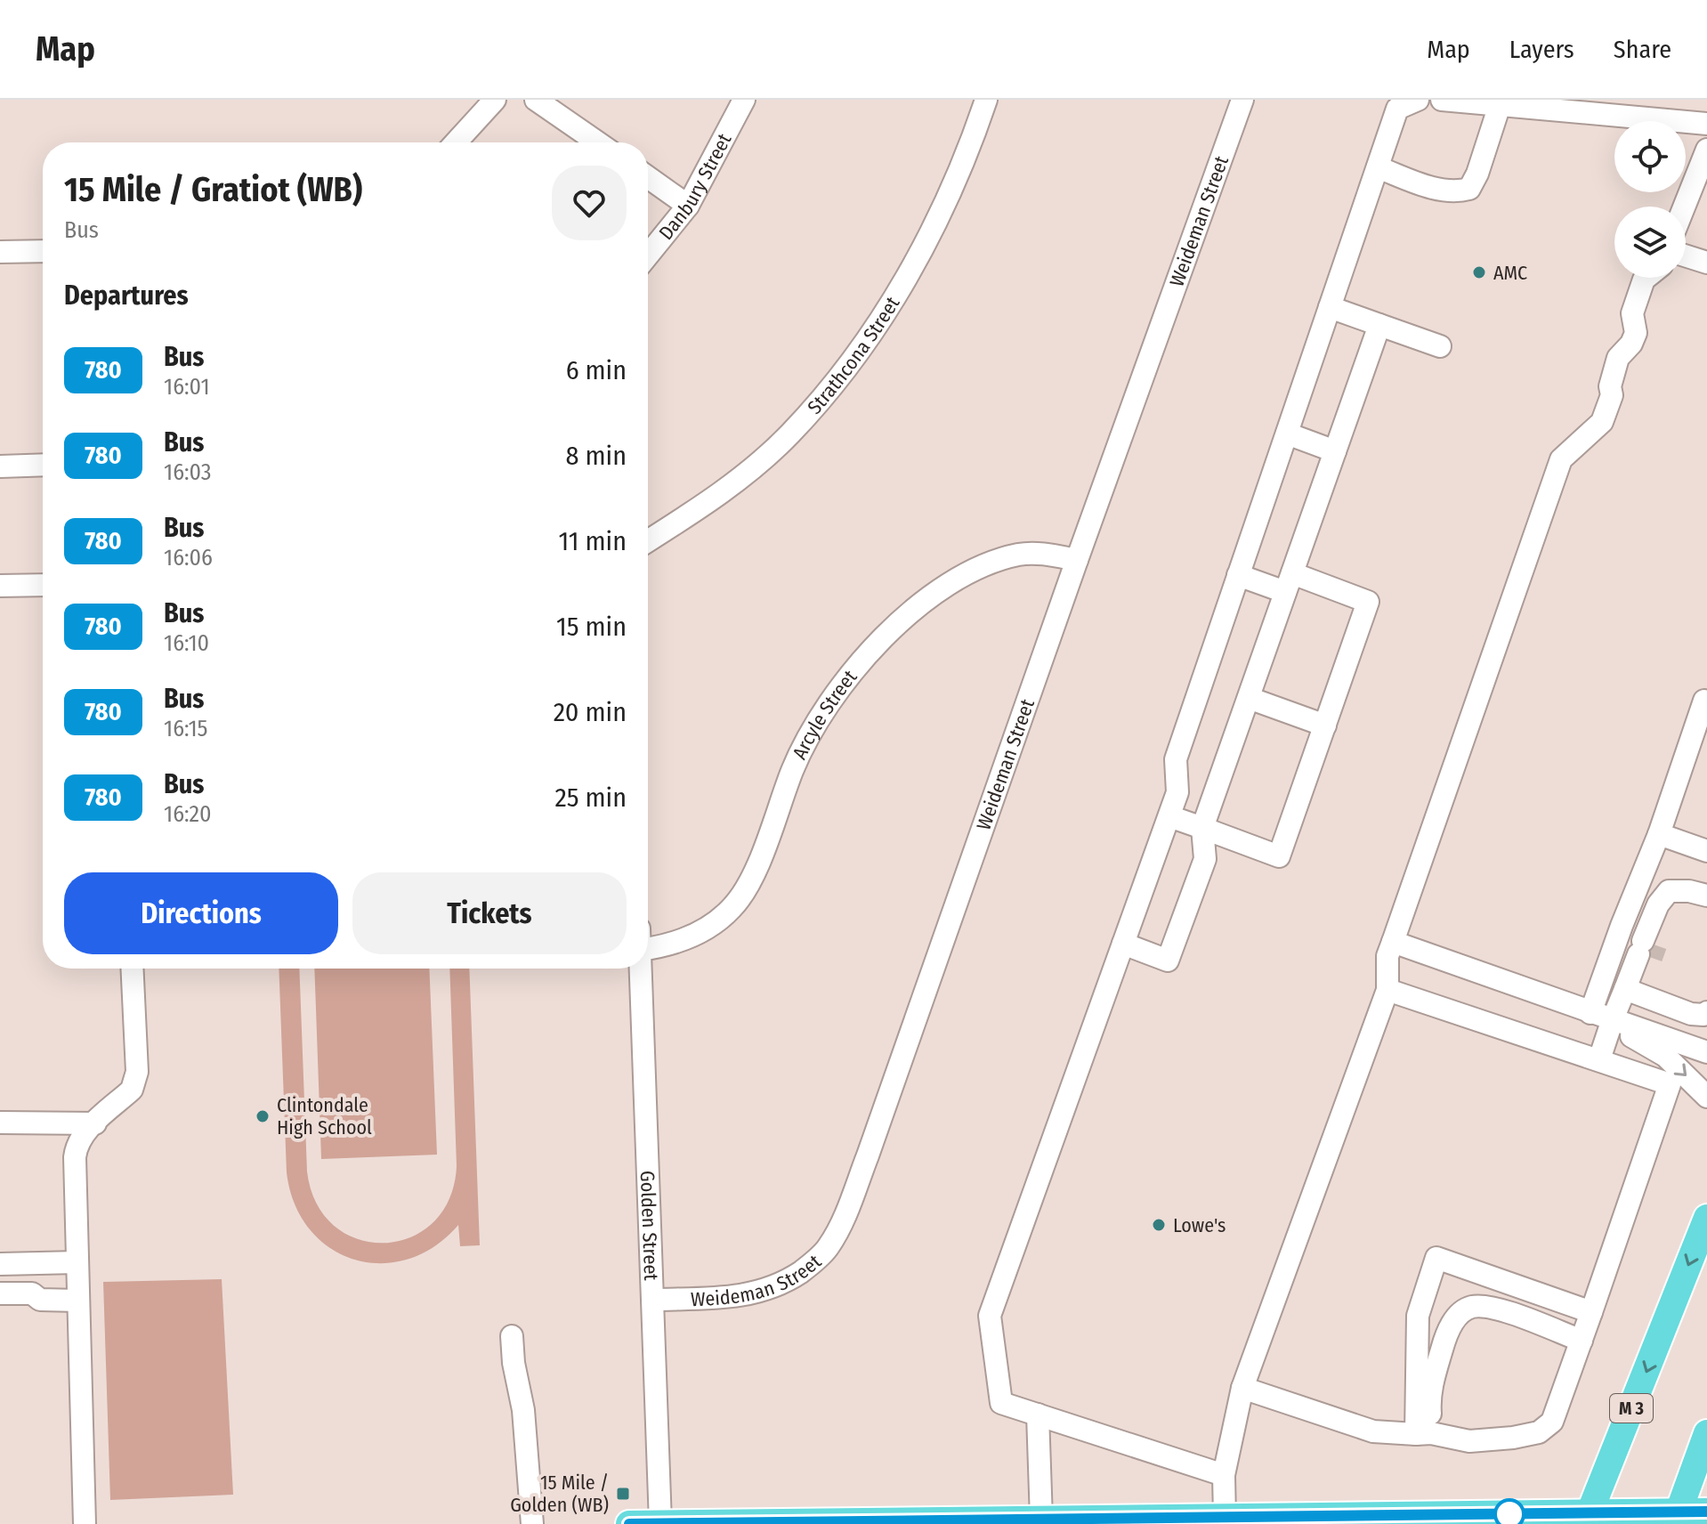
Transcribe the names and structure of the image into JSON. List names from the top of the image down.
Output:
{
  "streets": {
    "main road": ["M 3"],
    "street": [
      "Danbury Street",
      "Weideman Street",
      "Strathcona Street",
      "Arcyle Street",
      "Golden Street"
    ]
  },
  "crossings": [
    ["Weideman Street", "Arcyle Street"],
    ["Weideman Street", "Golden Street"]
  ],
  "places": {
    "other": ["AMC", "Clintondale High School", "Lowe's"],
    "transit": ["15 Mile / Golden (WB)"]
  },
  "lines": ["bus line 780"],
  "page": {
    "header": "Map",
    "nav": ["Map", "Layers", "Share"],
    "heading": [
      ["15 Mile / Gratiot (WB)", "Bus"],
      "Departures"
    ],
    "list": [
      {
        "mark": "780",
        "name": "Bus",
        "note": "16:01",
        "value": "6 min"
      },
      {
        "mark": "780",
        "name": "Bus",
        "note": "16:03",
        "value": "8 min"
      },
      {
        "mark": "780",
        "name": "Bus",
        "note": "16:06",
        "value": "11 min"
      },
      {
        "mark": "780",
        "name": "Bus",
        "note": "16:10",
        "value": "15 min"
      },
      {
        "mark": "780",
        "name": "Bus",
        "note": "16:15",
        "value": "20 min"
      },
      {
        "mark": "780",
        "name": "Bus",
        "note": "16:20",
        "value": "25 min"
      }
    ],
    "buttons": ["Directions", "Tickets"]
  }
}
